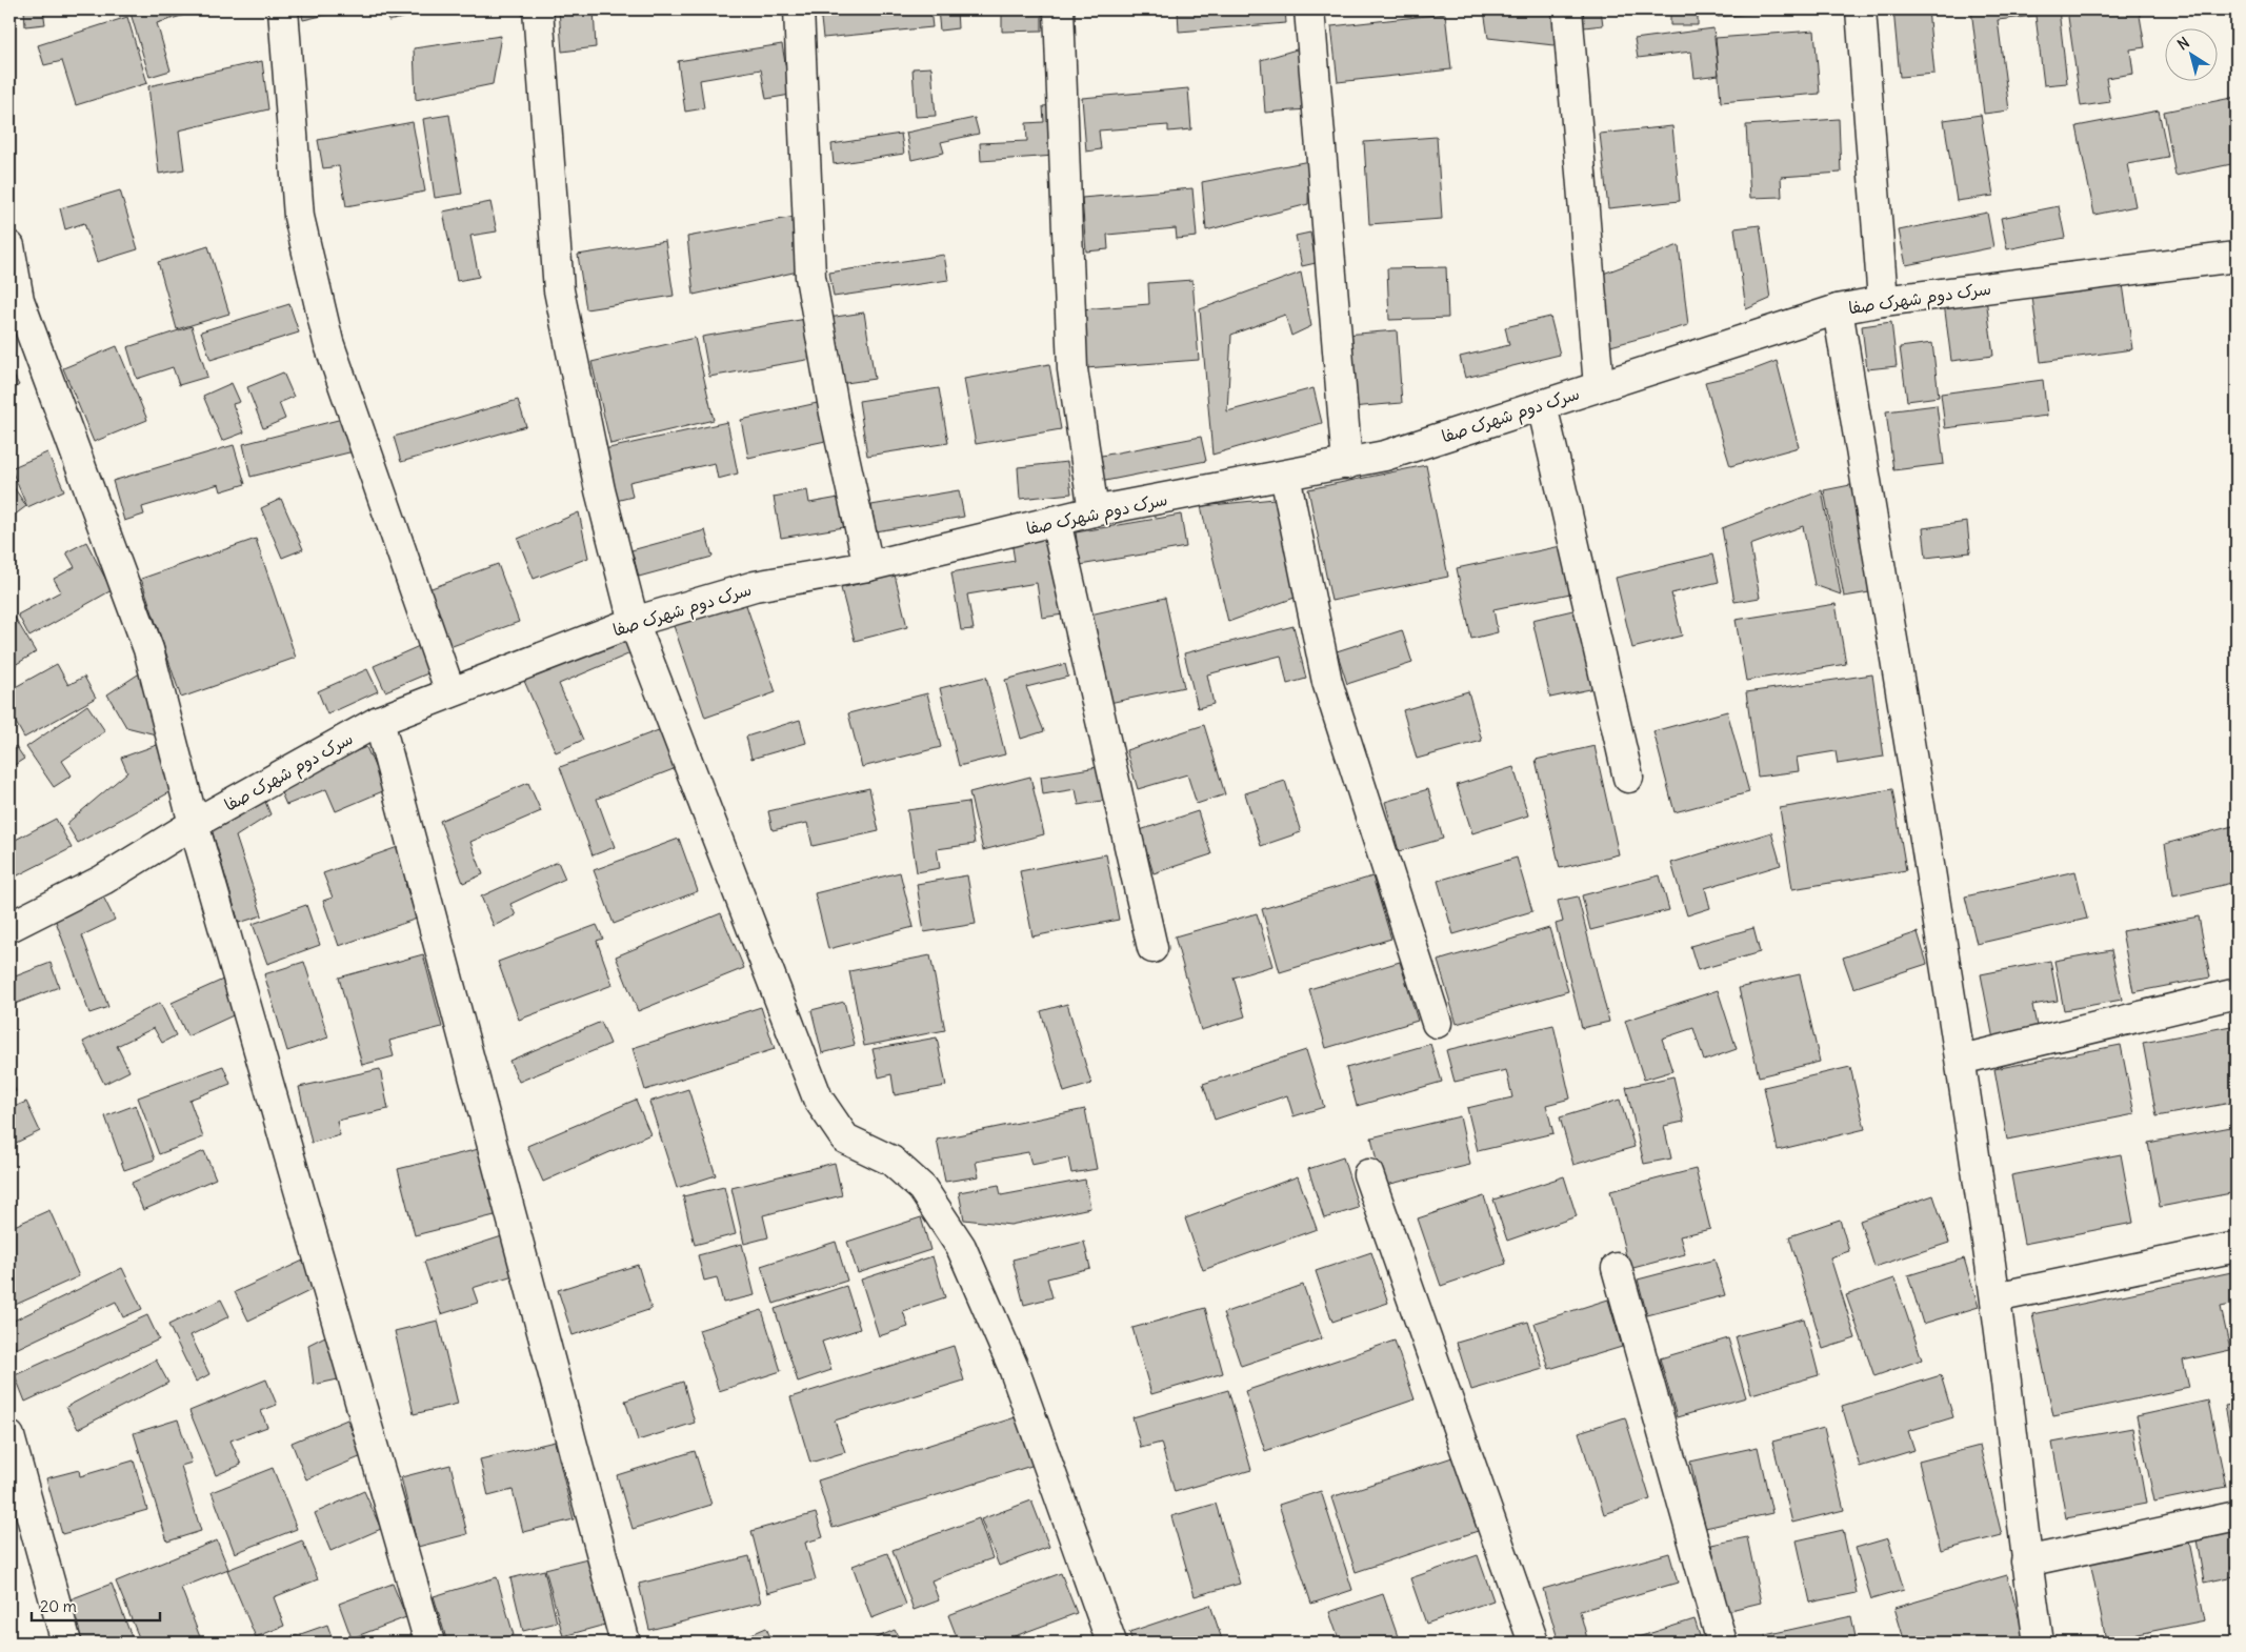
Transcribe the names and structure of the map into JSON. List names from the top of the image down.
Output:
{
  "streets": {
    "street": ["سرک دوم شهرک صفا"]
  },
  "scale_bar": "20 m",
  "north": "top left"
}
